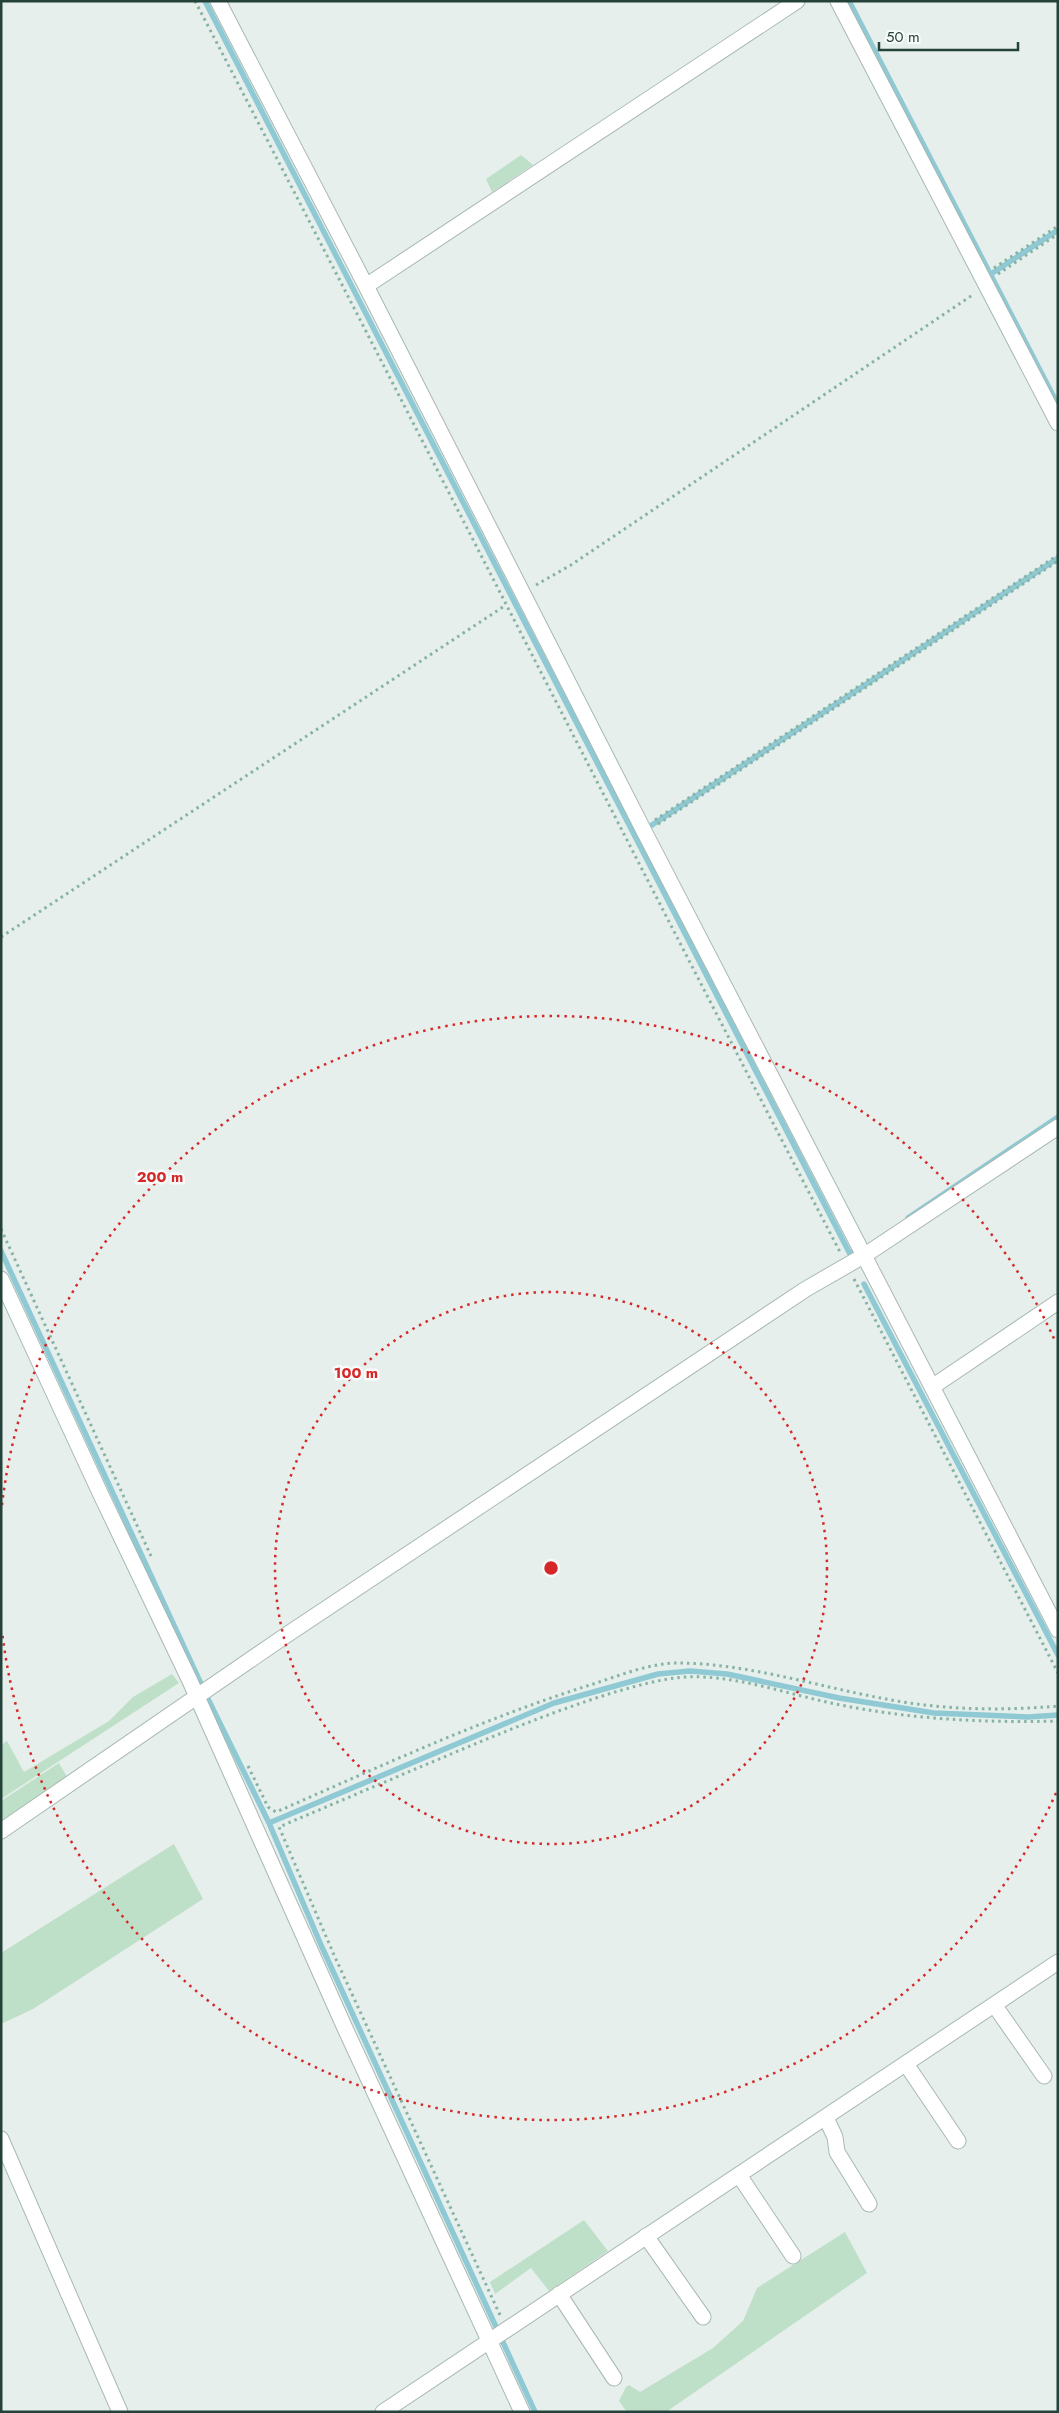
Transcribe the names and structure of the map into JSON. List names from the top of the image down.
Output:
{
  "scale_bar": "50 m",
  "rings": ["200 m", "100 m"]
}
